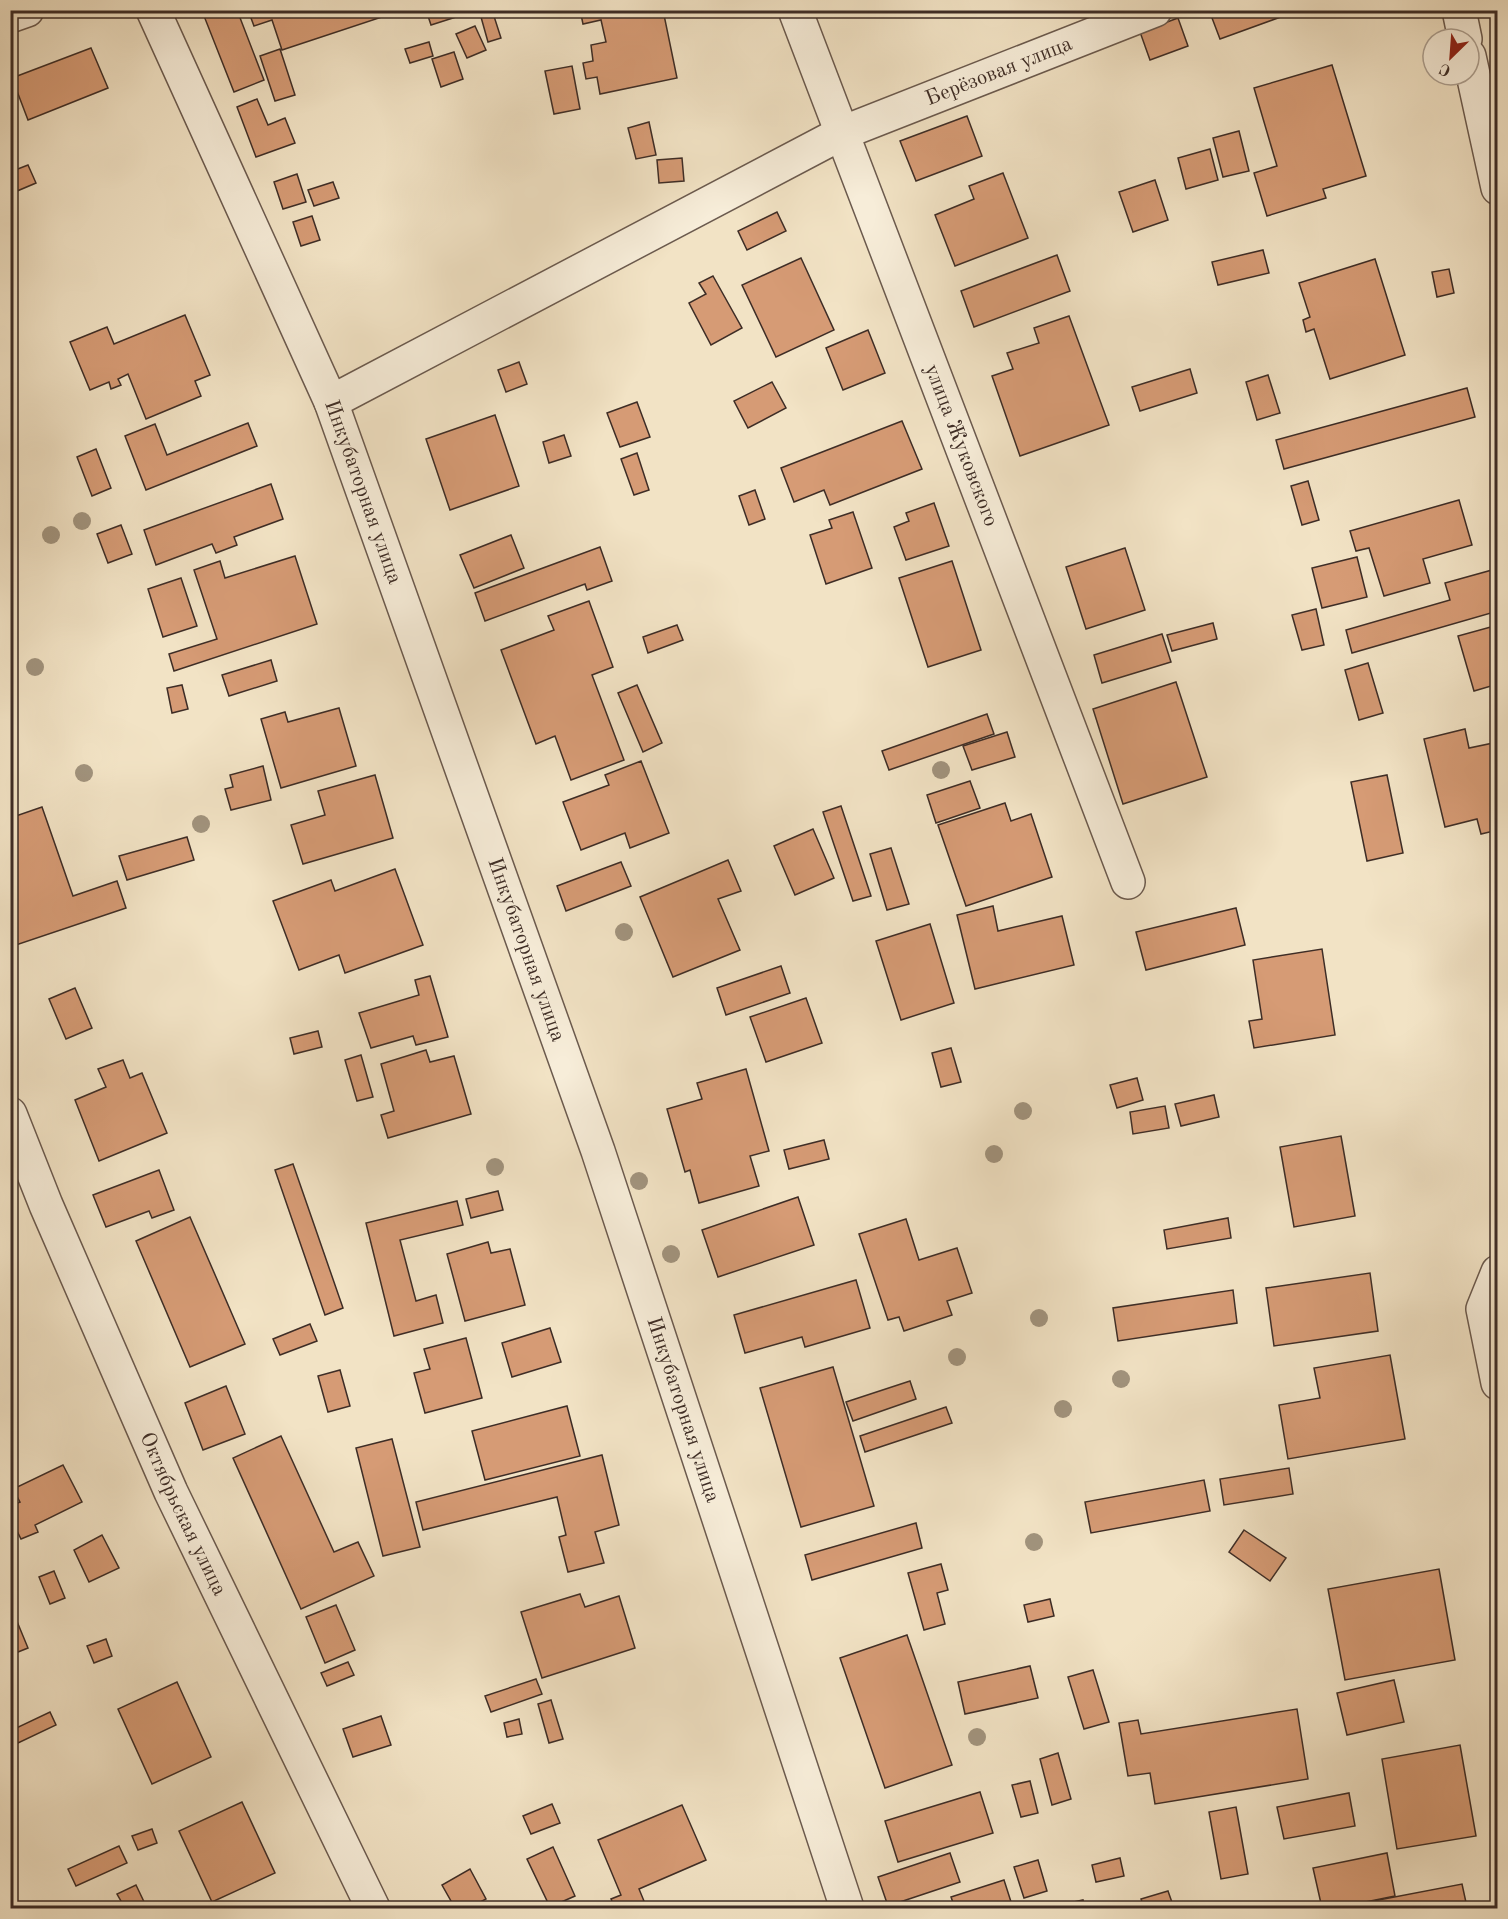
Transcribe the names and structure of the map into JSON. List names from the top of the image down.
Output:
{
  "streets": {
    "street": [
      "Берёзовая улица",
      "улица Жуковского",
      "Инкубаторная улица",
      "Октябрьская улица"
    ]
  },
  "crossings": [
    ["Берёзовая улица", "улица Жуковского"],
    ["Берёзовая улица", "Инкубаторная улица"]
  ],
  "north": "bottom left"
}
